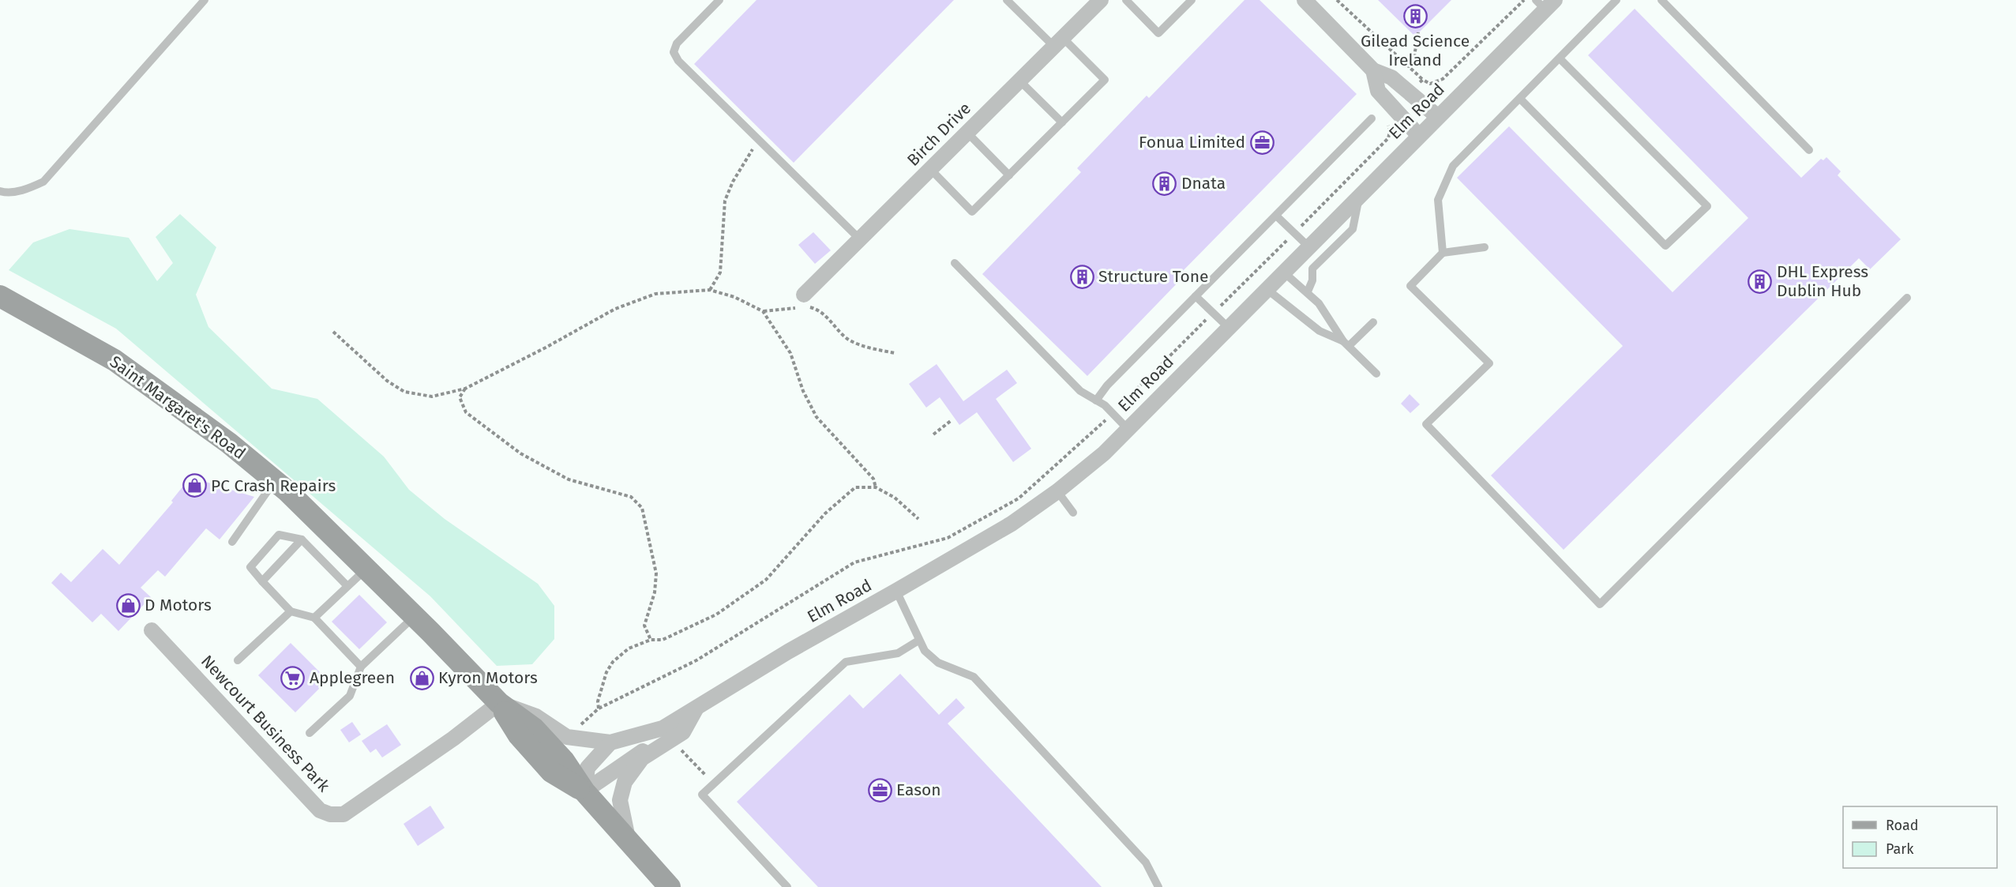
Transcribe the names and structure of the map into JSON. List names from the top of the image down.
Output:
{
  "streets": {
    "main road": ["Saint Margaret's Road"],
    "street": ["Elm Road", "Birch Drive", "Newcourt Business Park"]
  },
  "crossings": [
    ["Elm Road", "Saint Margaret's Road"],
    ["Elm Road", "Newcourt Business Park"],
    ["Saint Margaret's Road", "Newcourt Business Park"]
  ],
  "places": {
    "building": [
      "Gilead Science Ireland",
      "Dnata",
      "Structure Tone",
      "DHL Express Dublin Hub"
    ],
    "office": ["Fonua Limited", "Eason"],
    "shop": ["PC Crash Repairs", "D Motors", "Kyron Motors"],
    "supermarket": ["Applegreen"]
  },
  "legend": ["Road", "Park"]
}
